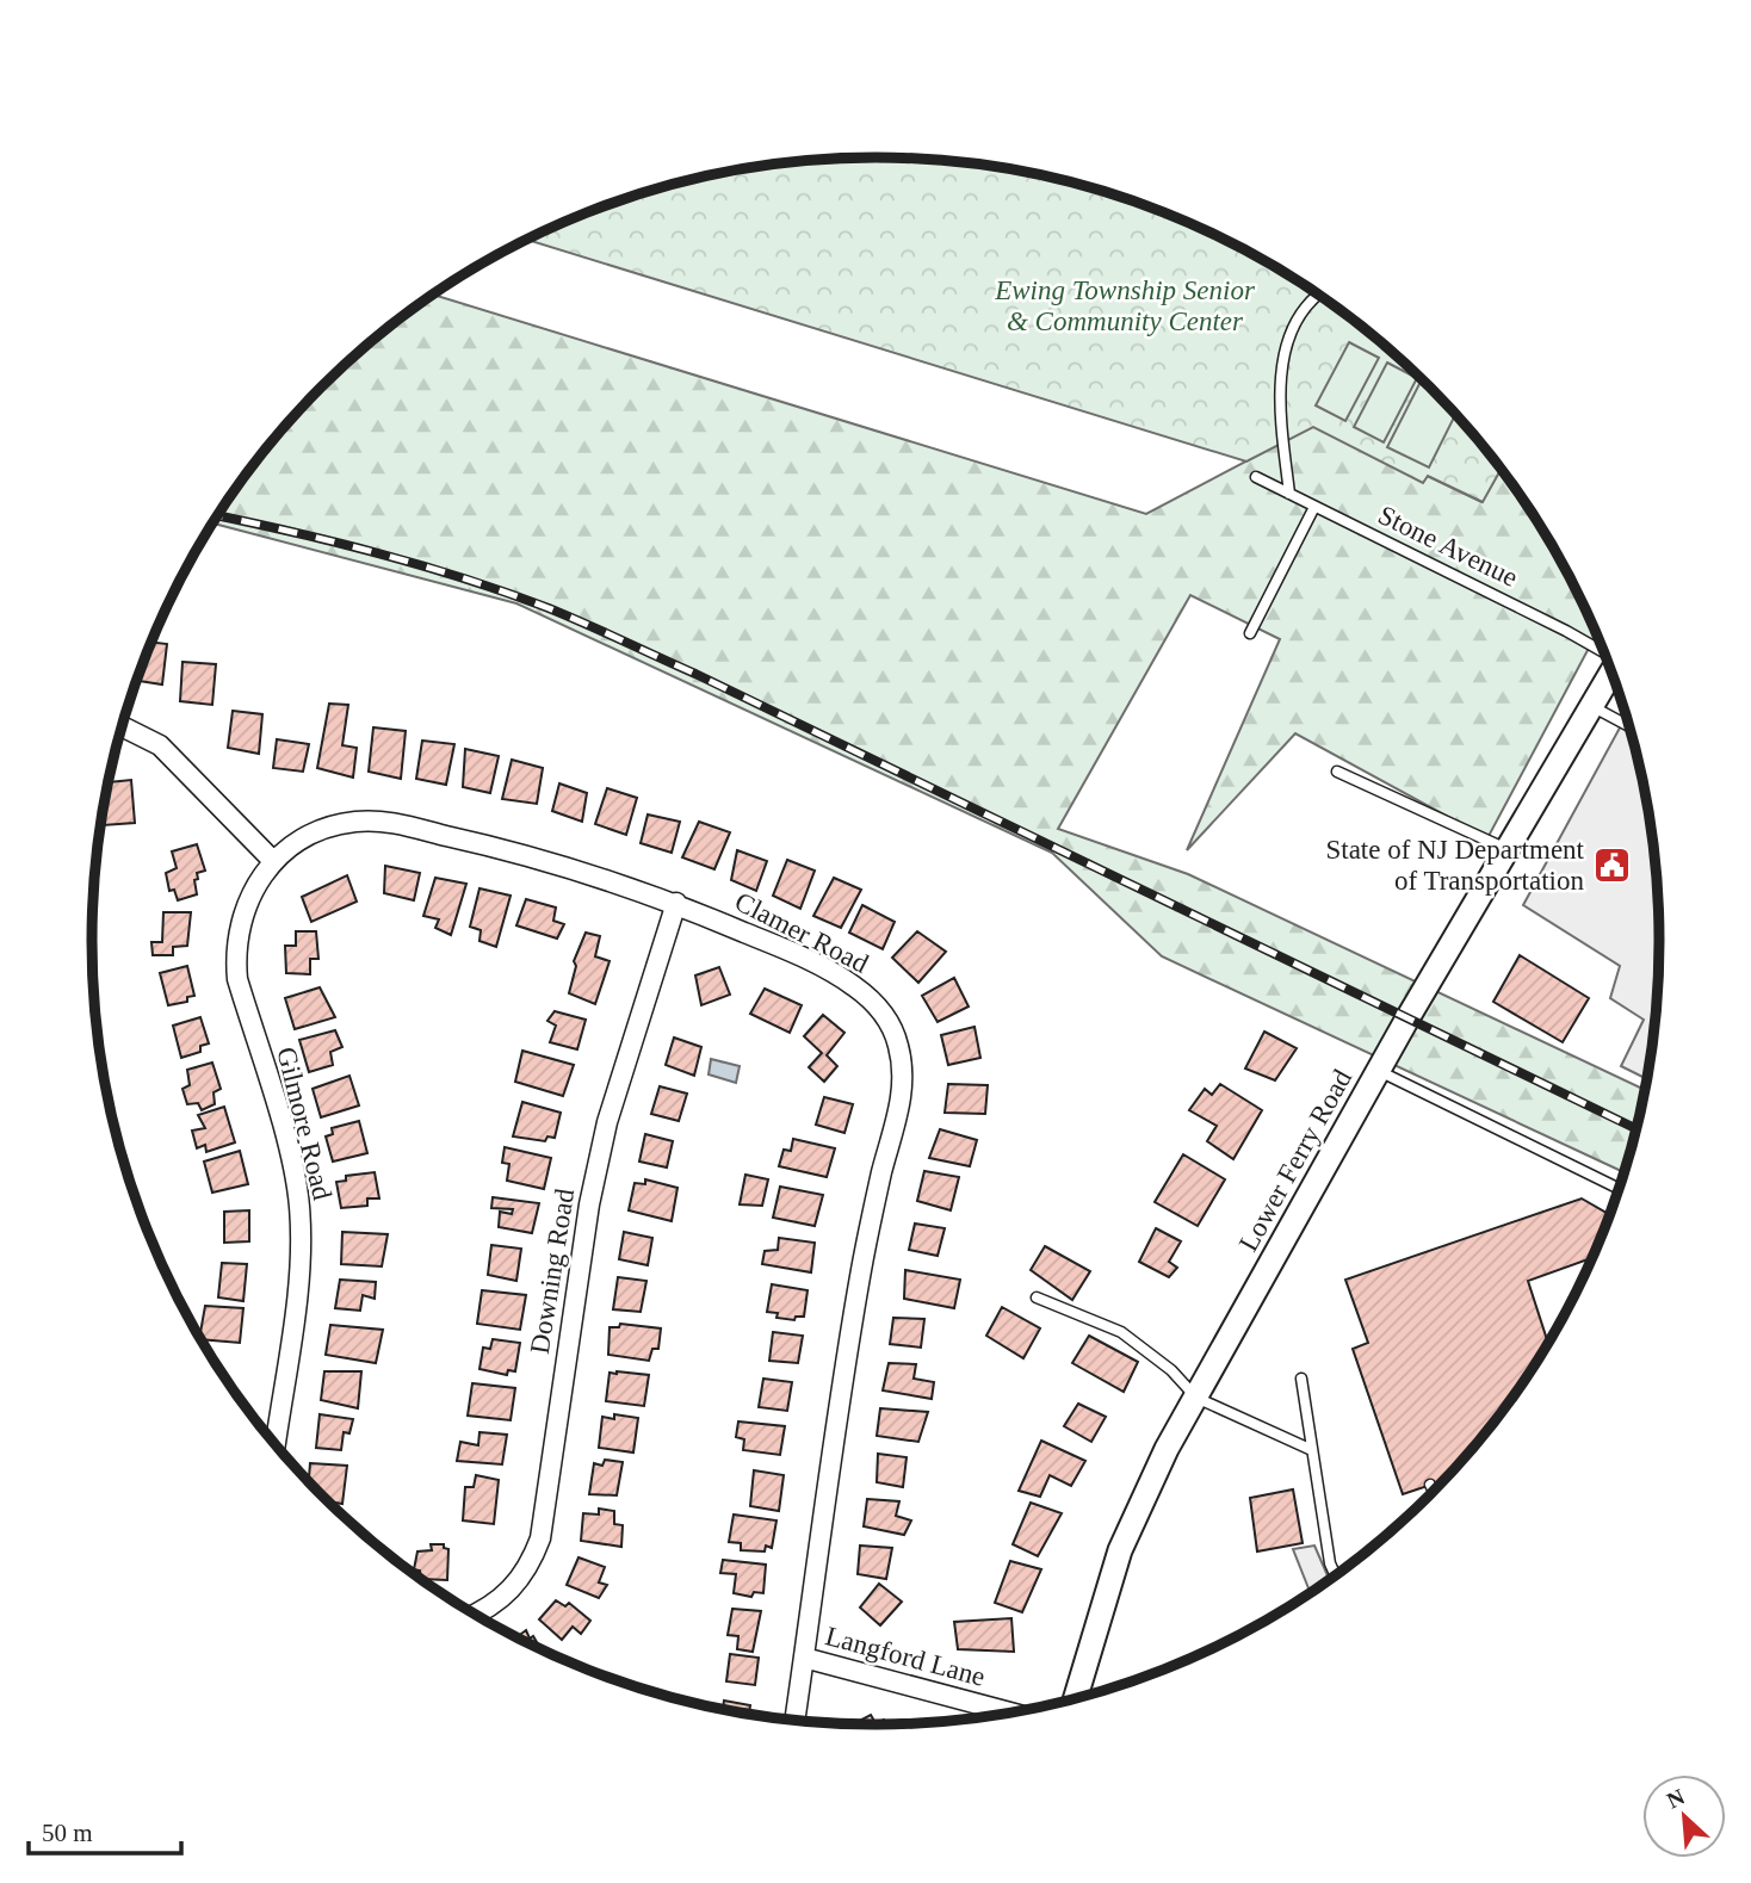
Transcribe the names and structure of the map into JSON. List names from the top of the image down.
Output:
{
  "streets": {
    "street": [
      "Clamer Road",
      "Gilmore Road",
      "Lower Ferry Road",
      "Downing Road",
      "Langford Lane"
    ],
    "lane": ["Stone Avenue"]
  },
  "crossings": [
    ["Clamer Road", "Gilmore Road"],
    ["Clamer Road", "Downing Road"],
    ["Clamer Road", "Langford Lane"]
  ],
  "parks": ["Ewing Township Senior & Community Center"],
  "places": {
    "public building": ["State of NJ Department of Transportation"]
  },
  "scale_bar": "50 m",
  "north": "top left"
}
